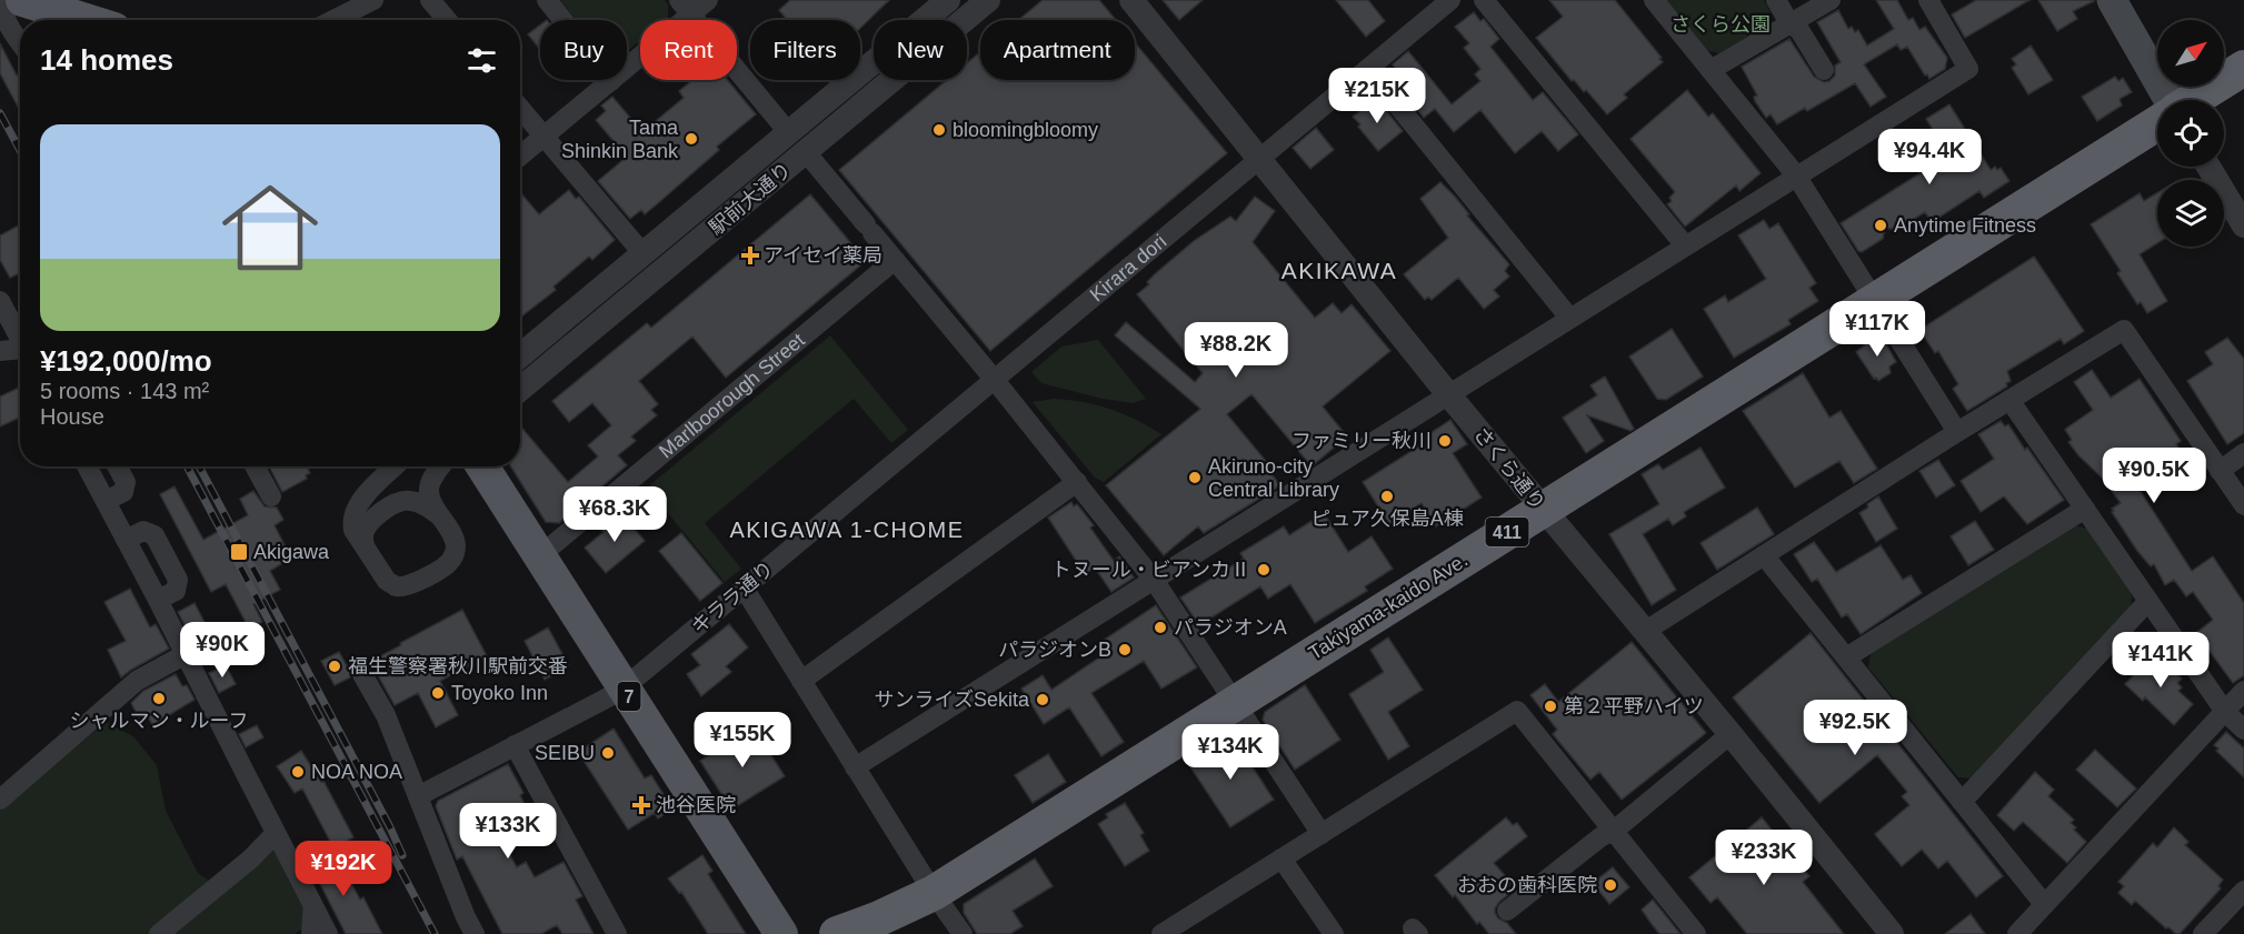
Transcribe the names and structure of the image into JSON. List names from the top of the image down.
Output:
{
  "streets": {
    "highway": ["411", "Takiyama-kaido Ave."],
    "main road": ["7"],
    "street": [
      "駅前大通り",
      "Kirara dori",
      "Marlboorough Street",
      "さくら通り",
      "キララ通り"
    ]
  },
  "crossings": [
    ["Kirara dori", "さくら通り"],
    ["Kirara dori", "キララ通り"],
    ["Marlboorough Street", "7"],
    ["さくら通り", "Takiyama-kaido Ave."],
    ["キララ通り", "7"]
  ],
  "districts": ["AKIKAWA", "AKIGAWA 1-CHOME"],
  "parks": ["さくら公園"],
  "places": {
    "other": [
      "bloomingbloomy",
      "Tama Shinkin Bank",
      "Anytime Fitness",
      "ファミリー秋川",
      "Akiruno-city Central Library",
      "ピュア久保島A棟",
      "トヌール・ビアンカⅡ",
      "パラジオンA",
      "パラジオンB",
      "福生警察署秋川駅前交番",
      "Toyoko Inn",
      "シャルマン・ルーフ",
      "サンライズSekita",
      "第２平野ハイツ",
      "SEIBU",
      "NOA NOA",
      "おおの歯科医院"
    ],
    "health": ["アイセイ薬局", "池谷医院"],
    "transit": ["Akigawa"]
  },
  "north": "top right",
  "page": {
    "chip": [
      "Buy",
      "Rent",
      "Filters",
      "New",
      "Apartment"
    ],
    "heading": "14 homes",
    "price": [
      "¥215K",
      "¥94.4K",
      "¥117K",
      "¥88.2K",
      "¥90.5K",
      "¥68.3K",
      "¥90K",
      "¥141K",
      "¥92.5K",
      "¥155K",
      "¥134K",
      "¥133K",
      "¥233K",
      "¥192K"
    ],
    "list": [
      {
        "name": "¥192,000/mo",
        "note": "5 rooms · 143 m² · House"
      }
    ]
  }
}
